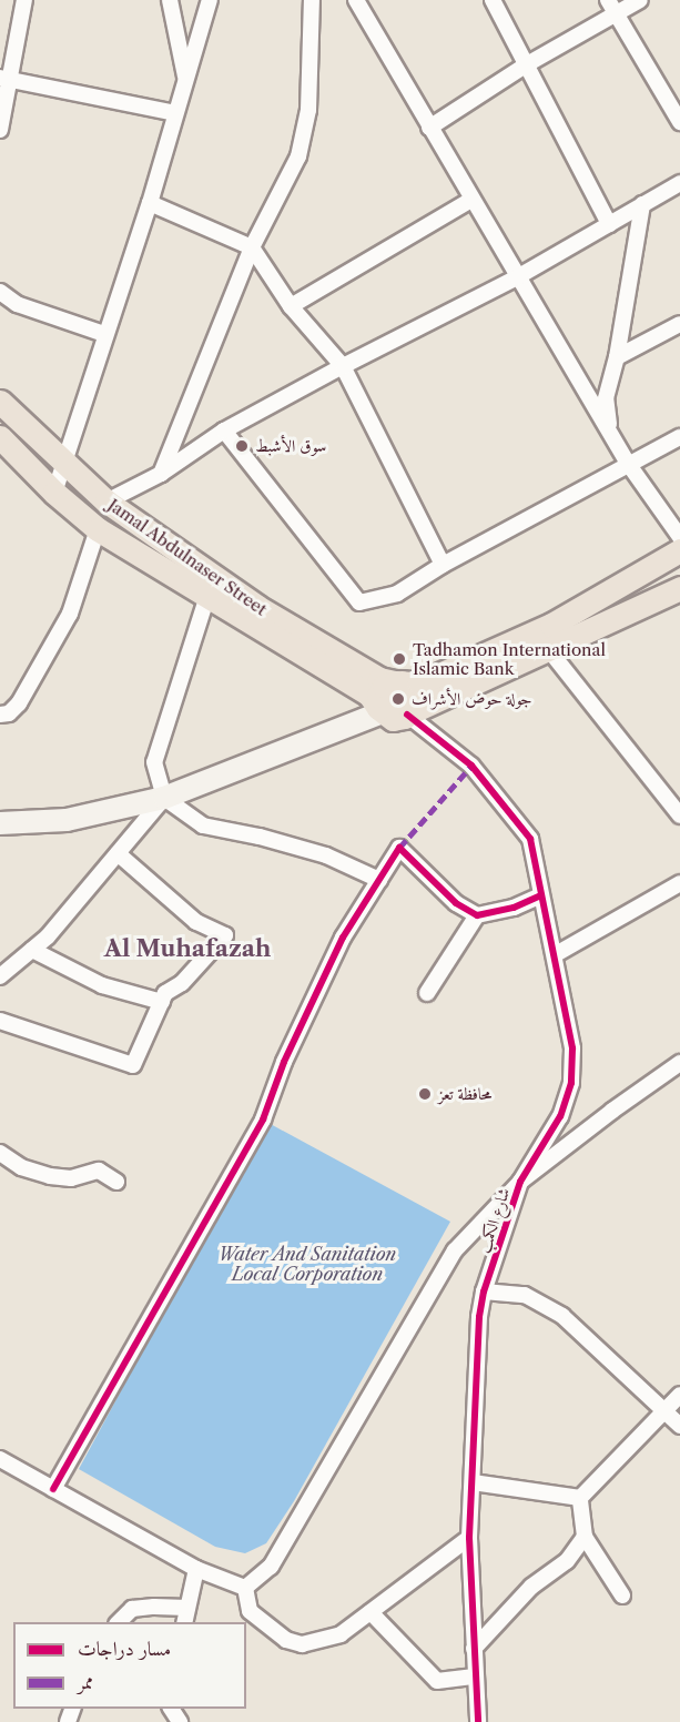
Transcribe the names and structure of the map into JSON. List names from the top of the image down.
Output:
{
  "streets": {
    "main road": ["Jamal Abdulnaser Street"],
    "street": ["شارع الكمب"]
  },
  "crossings": [
    ["Jamal Abdulnaser Street", "شارع الكمب"]
  ],
  "districts": ["Al Muhafazah"],
  "water": ["Water And Sanitation Local Corporation"],
  "places": [
    "سوق الأشبط",
    "Tadhamon International Islamic Bank",
    "جولة حوض الأشراف",
    "محافظة تعز"
  ],
  "legend": ["مسار دراجات", "ممر"]
}
